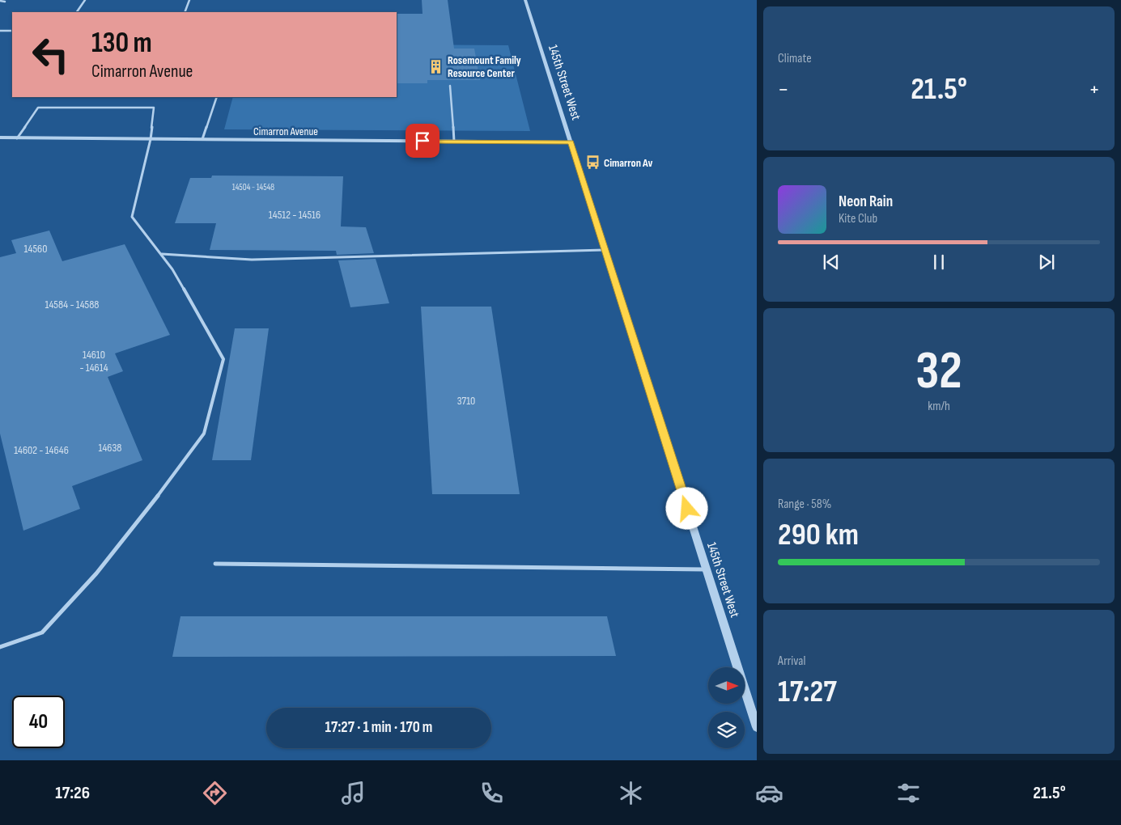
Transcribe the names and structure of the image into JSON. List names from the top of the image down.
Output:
{
  "streets": {
    "street": ["145th Street West", "Cimarron Avenue"]
  },
  "crossings": [
    ["145th Street West", "Cimarron Avenue"]
  ],
  "places": {
    "building": ["Rosemount Family Resource Center"],
    "bus stop": ["Cimarron Av"]
  },
  "house_numbers": [
    "14504 - 14548",
    "14512 - 14516",
    "14560",
    "14584 - 14588",
    "14610 - 14614",
    "3710",
    "14638",
    "14602 - 14646"
  ],
  "north": "right",
  "page": {
    "tile": [
      "Climate",
      ["32", "km/h"],
      ["Range · 58%", "290 km"],
      ["Arrival", "17:27"]
    ],
    "turn": ["130 m", "Cimarron Avenue"],
    "heat": ["−", "21.5°", "+"],
    "song": ["Neon Rain", "Kite Club"],
    "limit": "40",
    "trip": "17:27 · 1 min · 170 m",
    "tabs": ["17:26", "21.5°"]
  }
}
